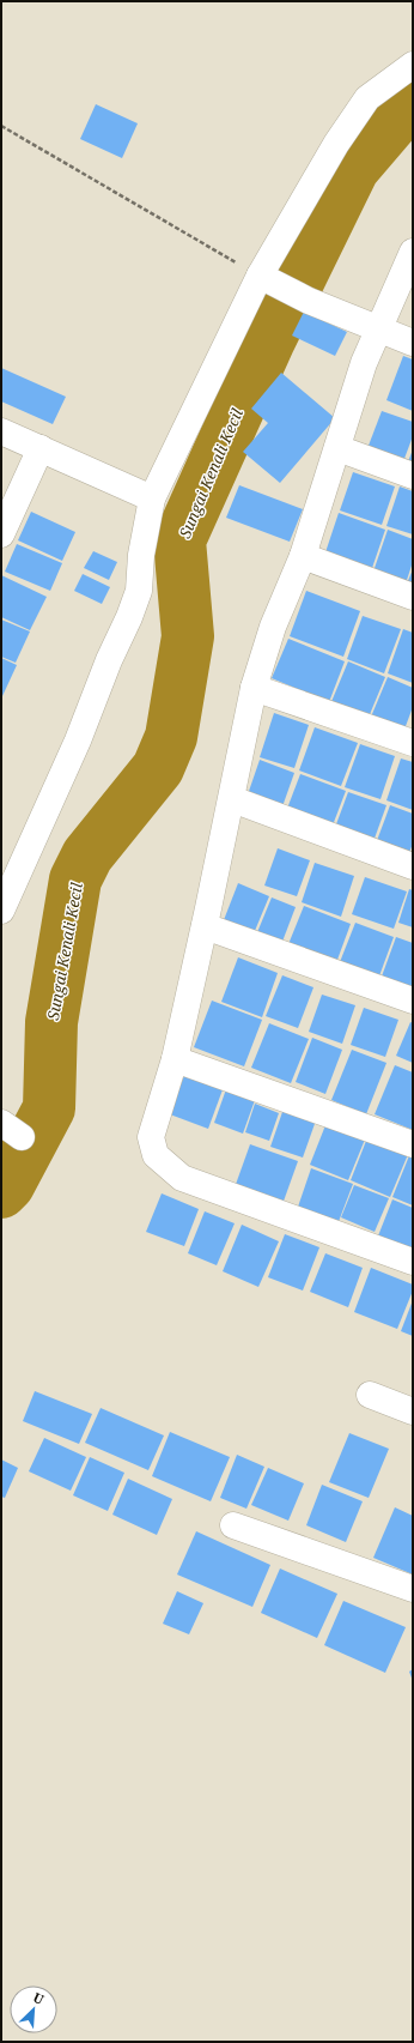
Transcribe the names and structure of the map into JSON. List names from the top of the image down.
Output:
{
  "water": ["Sungai Kenali Kecil"],
  "north": "top right"
}
